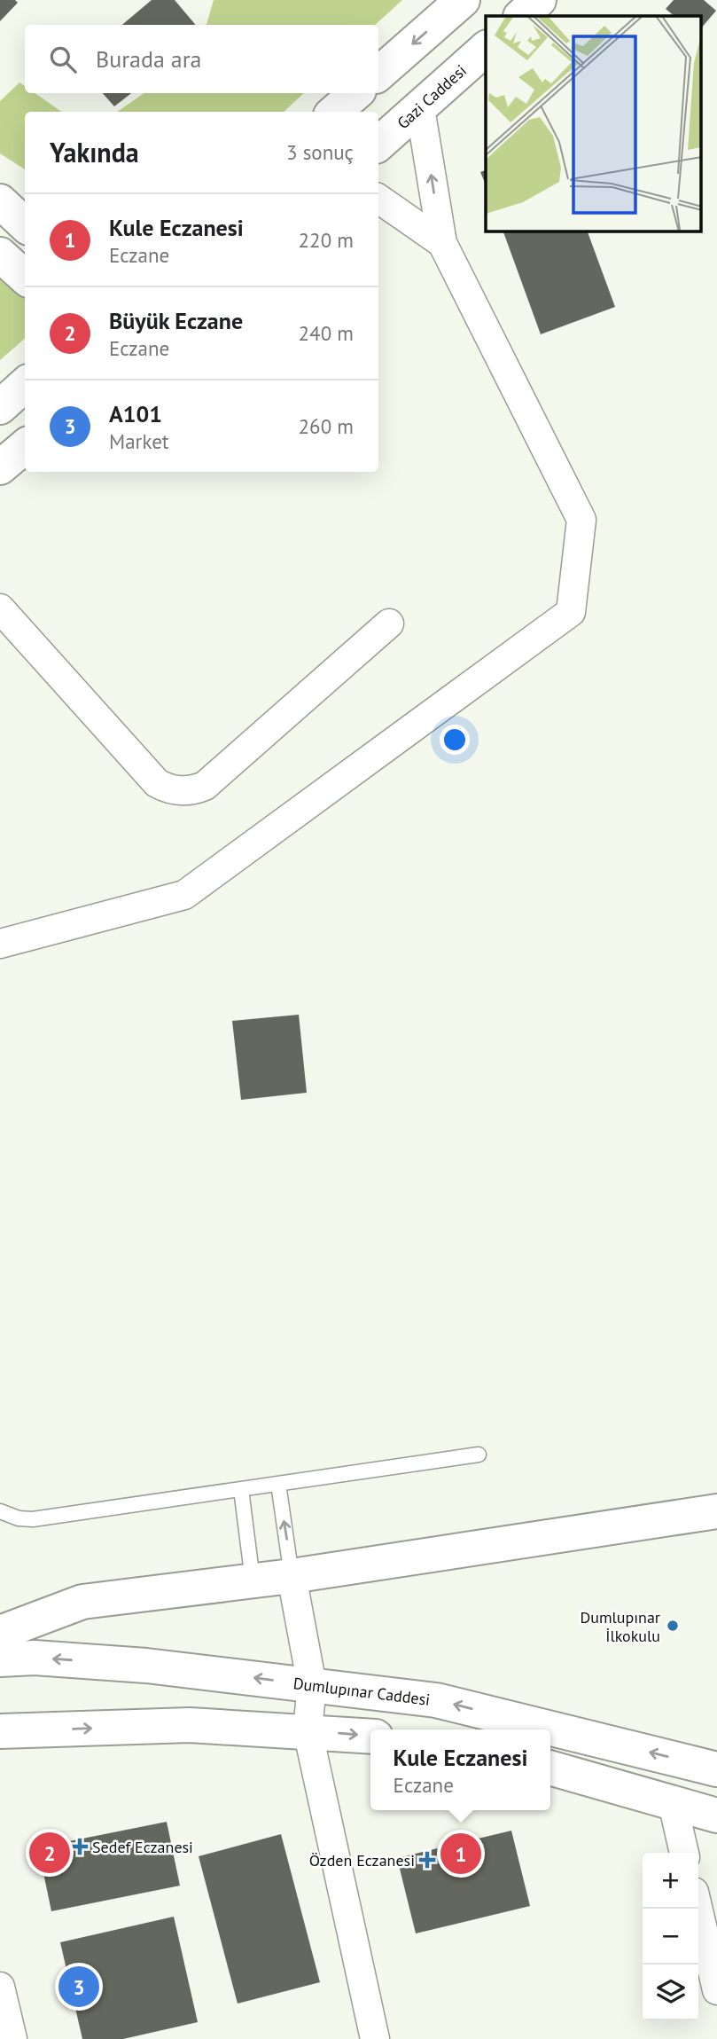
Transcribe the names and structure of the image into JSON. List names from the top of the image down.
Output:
{
  "streets": {
    "main road": ["Gazi Caddesi", "Dumlupınar Caddesi"]
  },
  "places": {
    "other": ["Dumlupınar İlkokulu"],
    "health": ["Sedef Eczanesi", "Özden Eczanesi"]
  },
  "page": {
    "search": "Burada ara",
    "heading": ["Yakında", "3 sonuç"],
    "list": [
      {
        "mark": "1",
        "name": "Kule Eczanesi",
        "note": "Eczane",
        "value": "220 m"
      },
      {
        "mark": "2",
        "name": "Büyük Eczane",
        "note": "Eczane",
        "value": "240 m"
      },
      {
        "mark": "3",
        "name": "A101",
        "note": "Market",
        "value": "260 m"
      }
    ],
    "popup": ["Kule Eczanesi", "Eczane"],
    "pins": ["2", "1", "3"],
    "map_buttons": ["+", "−"]
  }
}
